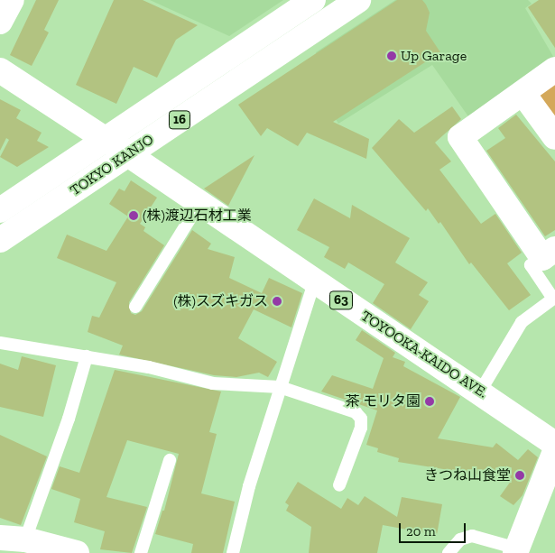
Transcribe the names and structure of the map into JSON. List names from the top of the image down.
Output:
{
  "streets": {
    "main road": [
      "16",
      "TOKYO KANJO",
      "63",
      "TOYOOKA-KAIDO AVE."
    ]
  },
  "crossings": [
    ["TOKYO KANJO", "TOYOOKA-KAIDO AVE."]
  ],
  "places": [
    "Up Garage",
    "(株)渡辺石材工業",
    "(株)スズキガス",
    "茶 モリタ園",
    "きつね山食堂"
  ],
  "scale_bar": "20 m"
}
